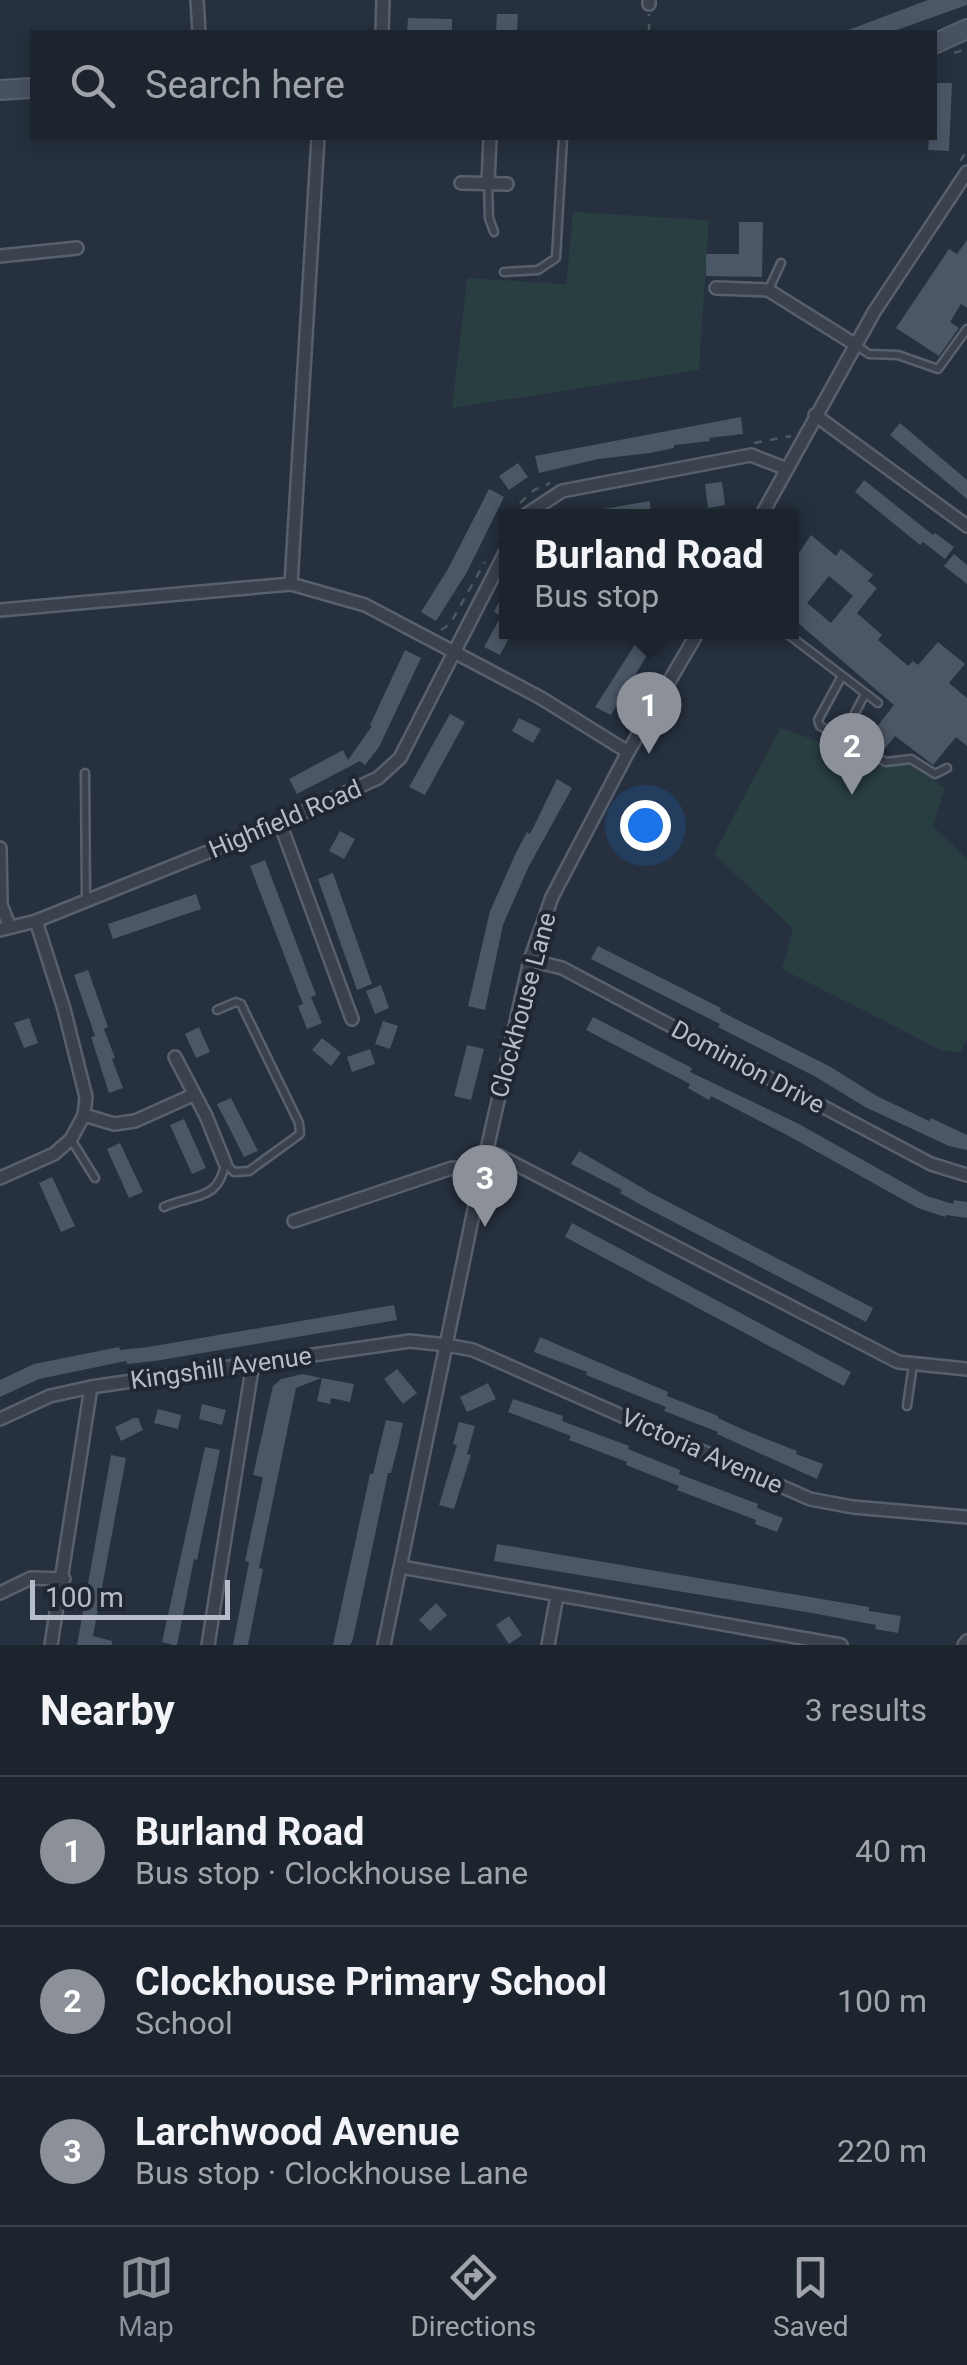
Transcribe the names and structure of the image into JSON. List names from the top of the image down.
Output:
{
  "streets": {
    "street": [
      "Highfield Road",
      "Clockhouse Lane",
      "Dominion Drive",
      "Kingshill Avenue",
      "Victoria Avenue"
    ]
  },
  "crossings": [
    ["Clockhouse Lane", "Dominion Drive"],
    ["Clockhouse Lane", "Kingshill Avenue"],
    ["Clockhouse Lane", "Victoria Avenue"],
    ["Kingshill Avenue", "Victoria Avenue"]
  ],
  "scale_bar": "100 m",
  "page": {
    "search": "Search here",
    "popup": ["Burland Road", "Bus stop"],
    "pins": ["1", "2", "3"],
    "scale": "100 m",
    "heading": ["Nearby", "3 results"],
    "list": [
      {
        "mark": "1",
        "name": "Burland Road",
        "note": "Bus stop · Clockhouse Lane",
        "value": "40 m"
      },
      {
        "mark": "2",
        "name": "Clockhouse Primary School",
        "note": "School",
        "value": "100 m"
      },
      {
        "mark": "3",
        "name": "Larchwood Avenue",
        "note": "Bus stop · Clockhouse Lane",
        "value": "220 m"
      }
    ],
    "nav": ["Map", "Directions", "Saved"]
  }
}
